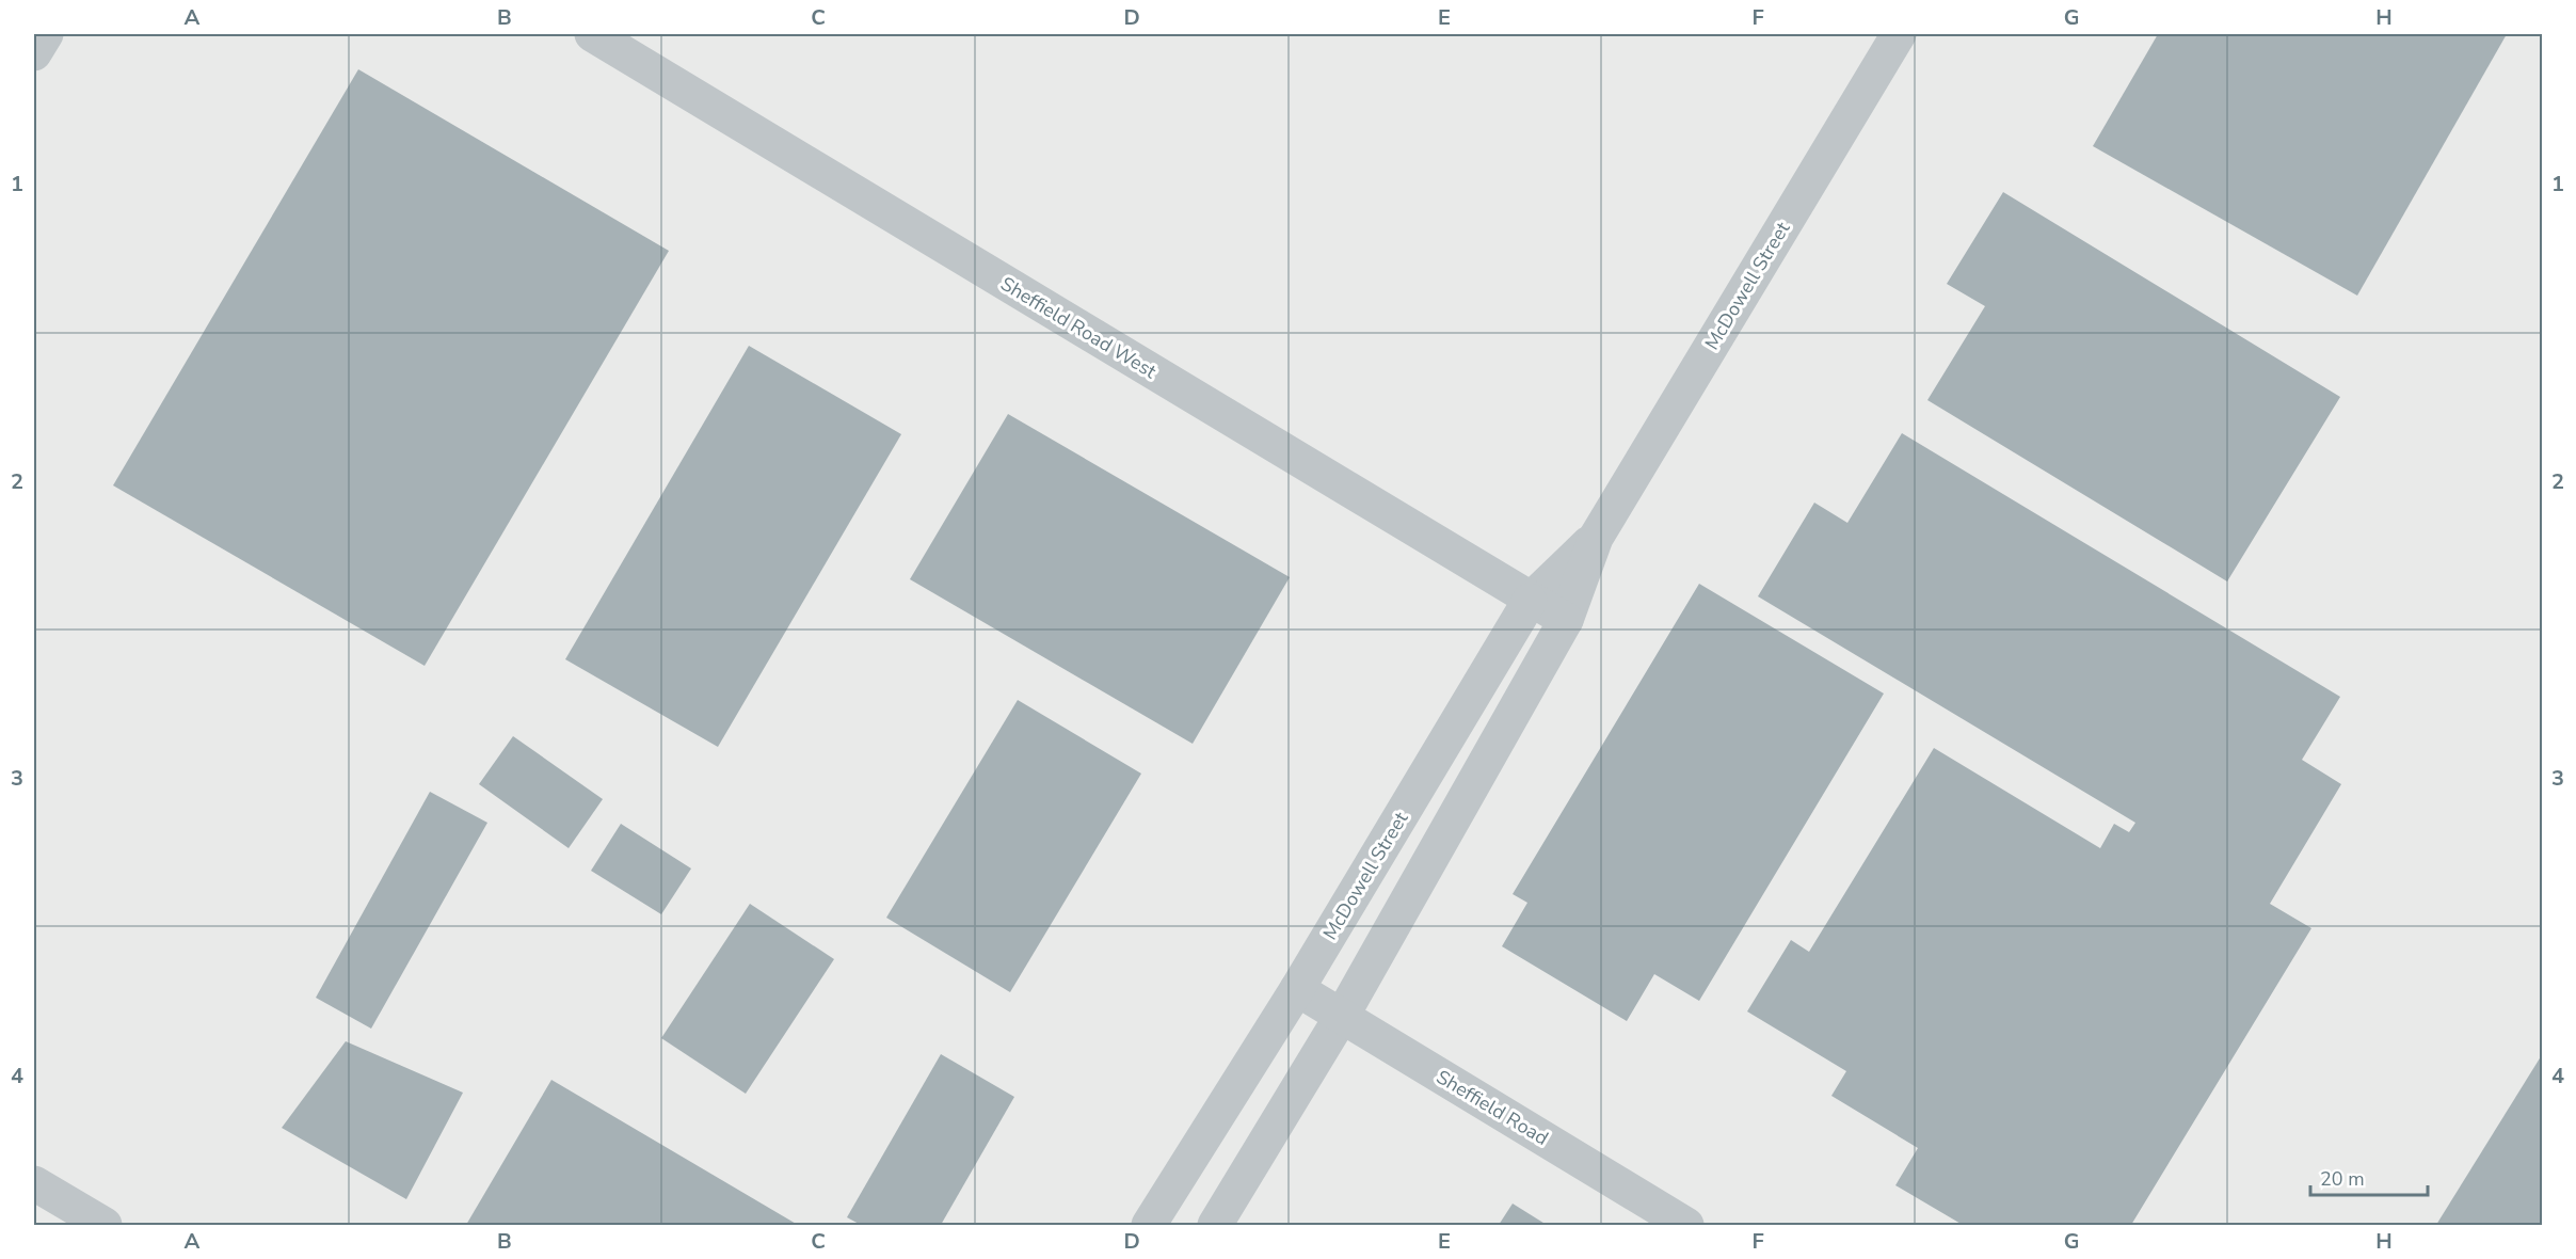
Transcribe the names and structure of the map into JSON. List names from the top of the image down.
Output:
{
  "streets": {
    "street": ["McDowell Street", "Sheffield Road West", "Sheffield Road"]
  },
  "crossings": [
    ["McDowell Street", "Sheffield Road West"],
    ["McDowell Street", "Sheffield Road"]
  ],
  "scale_bar": "20 m",
  "grid": {
    "columns": [
      "A",
      "B",
      "C",
      "D",
      "E",
      "F",
      "G",
      "H"
    ],
    "rows": [
      "1",
      "2",
      "3",
      "4"
    ]
  }
}
